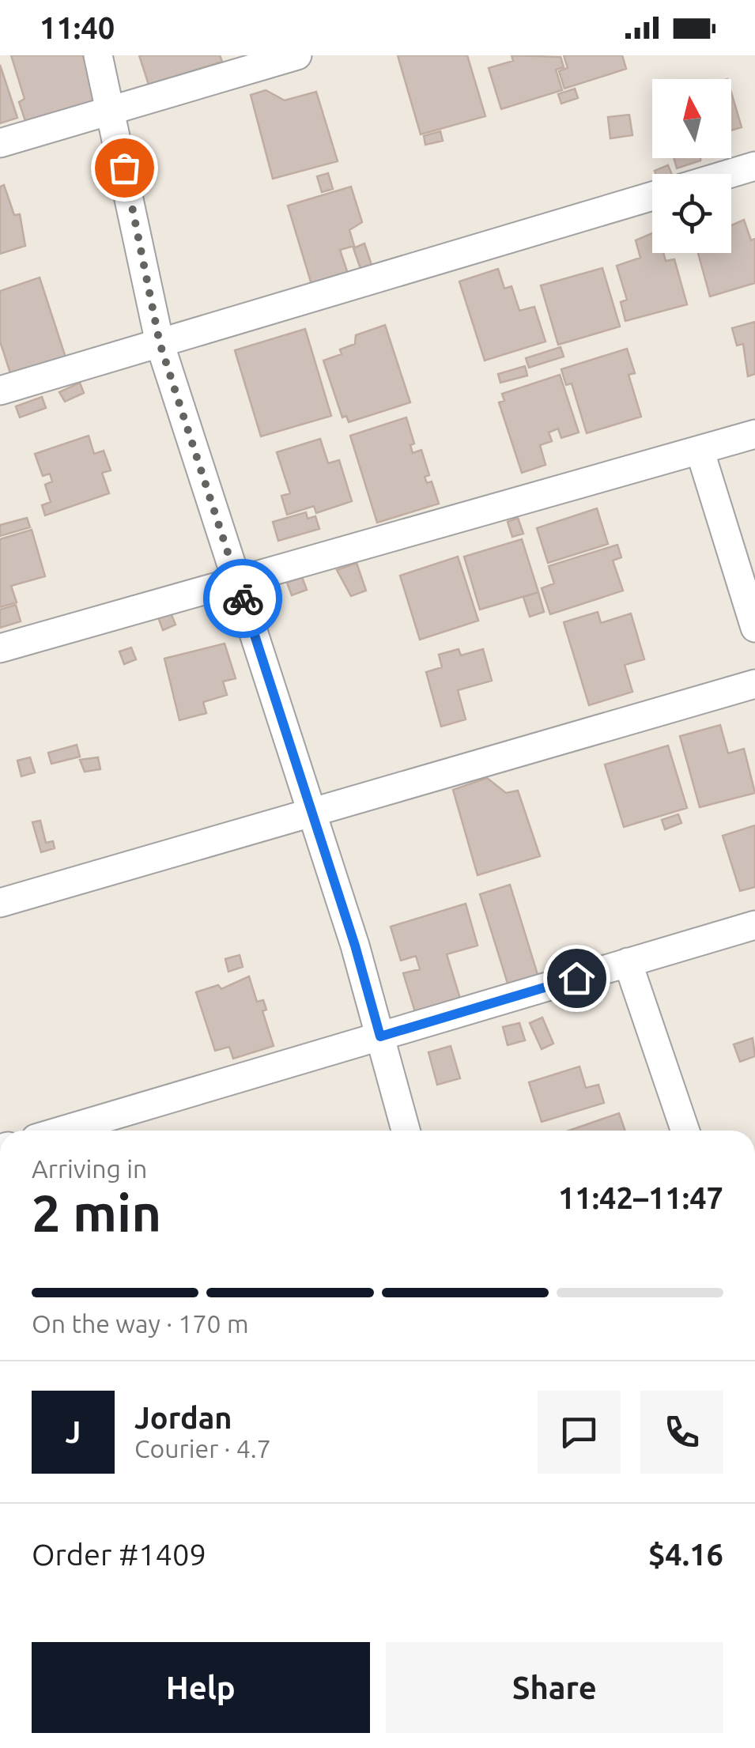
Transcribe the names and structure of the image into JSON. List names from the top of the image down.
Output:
{
  "north": "top",
  "page": {
    "status": "11:40",
    "heading": ["2 min", "Arriving in", "11:42–11:47"],
    "panel": [
      "Jordan",
      "Courier · 4.7",
      "Order #1409",
      "$4.16"
    ],
    "bar": "On the way · 170 m",
    "round": "J",
    "buttons": ["Help", "Share"]
  }
}
